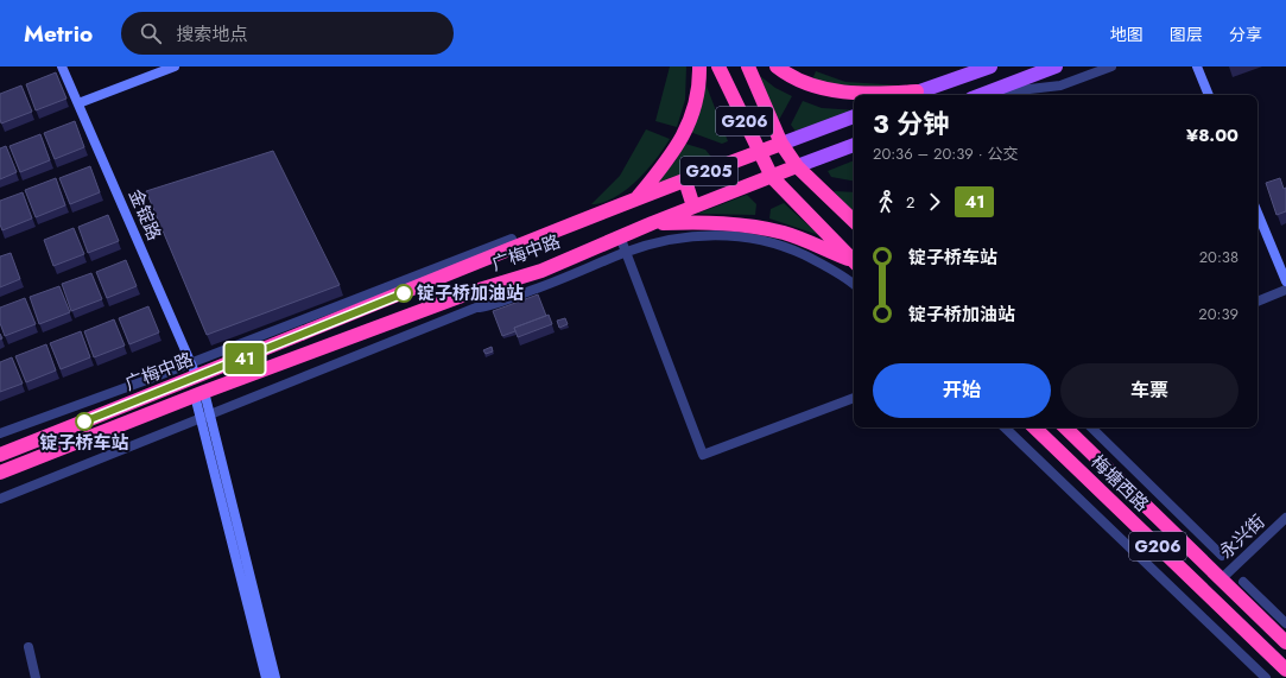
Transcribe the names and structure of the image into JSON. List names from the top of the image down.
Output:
{
  "streets": {
    "highway": [
      "G206",
      "G205",
      "广梅中路",
      "梅塘西路"
    ],
    "street": ["金锭路", "永兴街"]
  },
  "crossings": [
    ["G206", "广梅中路"],
    ["金锭路", "广梅中路"],
    ["梅塘西路", "永兴街"]
  ],
  "places": ["锭子桥加油站", "锭子桥车站"],
  "lines": ["bus line 41"],
  "page": {
    "header": "Metrio",
    "search": "搜索地点",
    "nav": ["地图", "图层", "分享"],
    "on_map": "41",
    "heading": ["3 分钟", "20:36 – 20:39 · 公交", "¥8.00"],
    "legs": ["2", "41"],
    "list": [
      {
        "name": "锭子桥车站",
        "value": "20:38"
      },
      {
        "name": "锭子桥加油站",
        "value": "20:39"
      }
    ],
    "buttons": ["开始", "车票"]
  }
}
